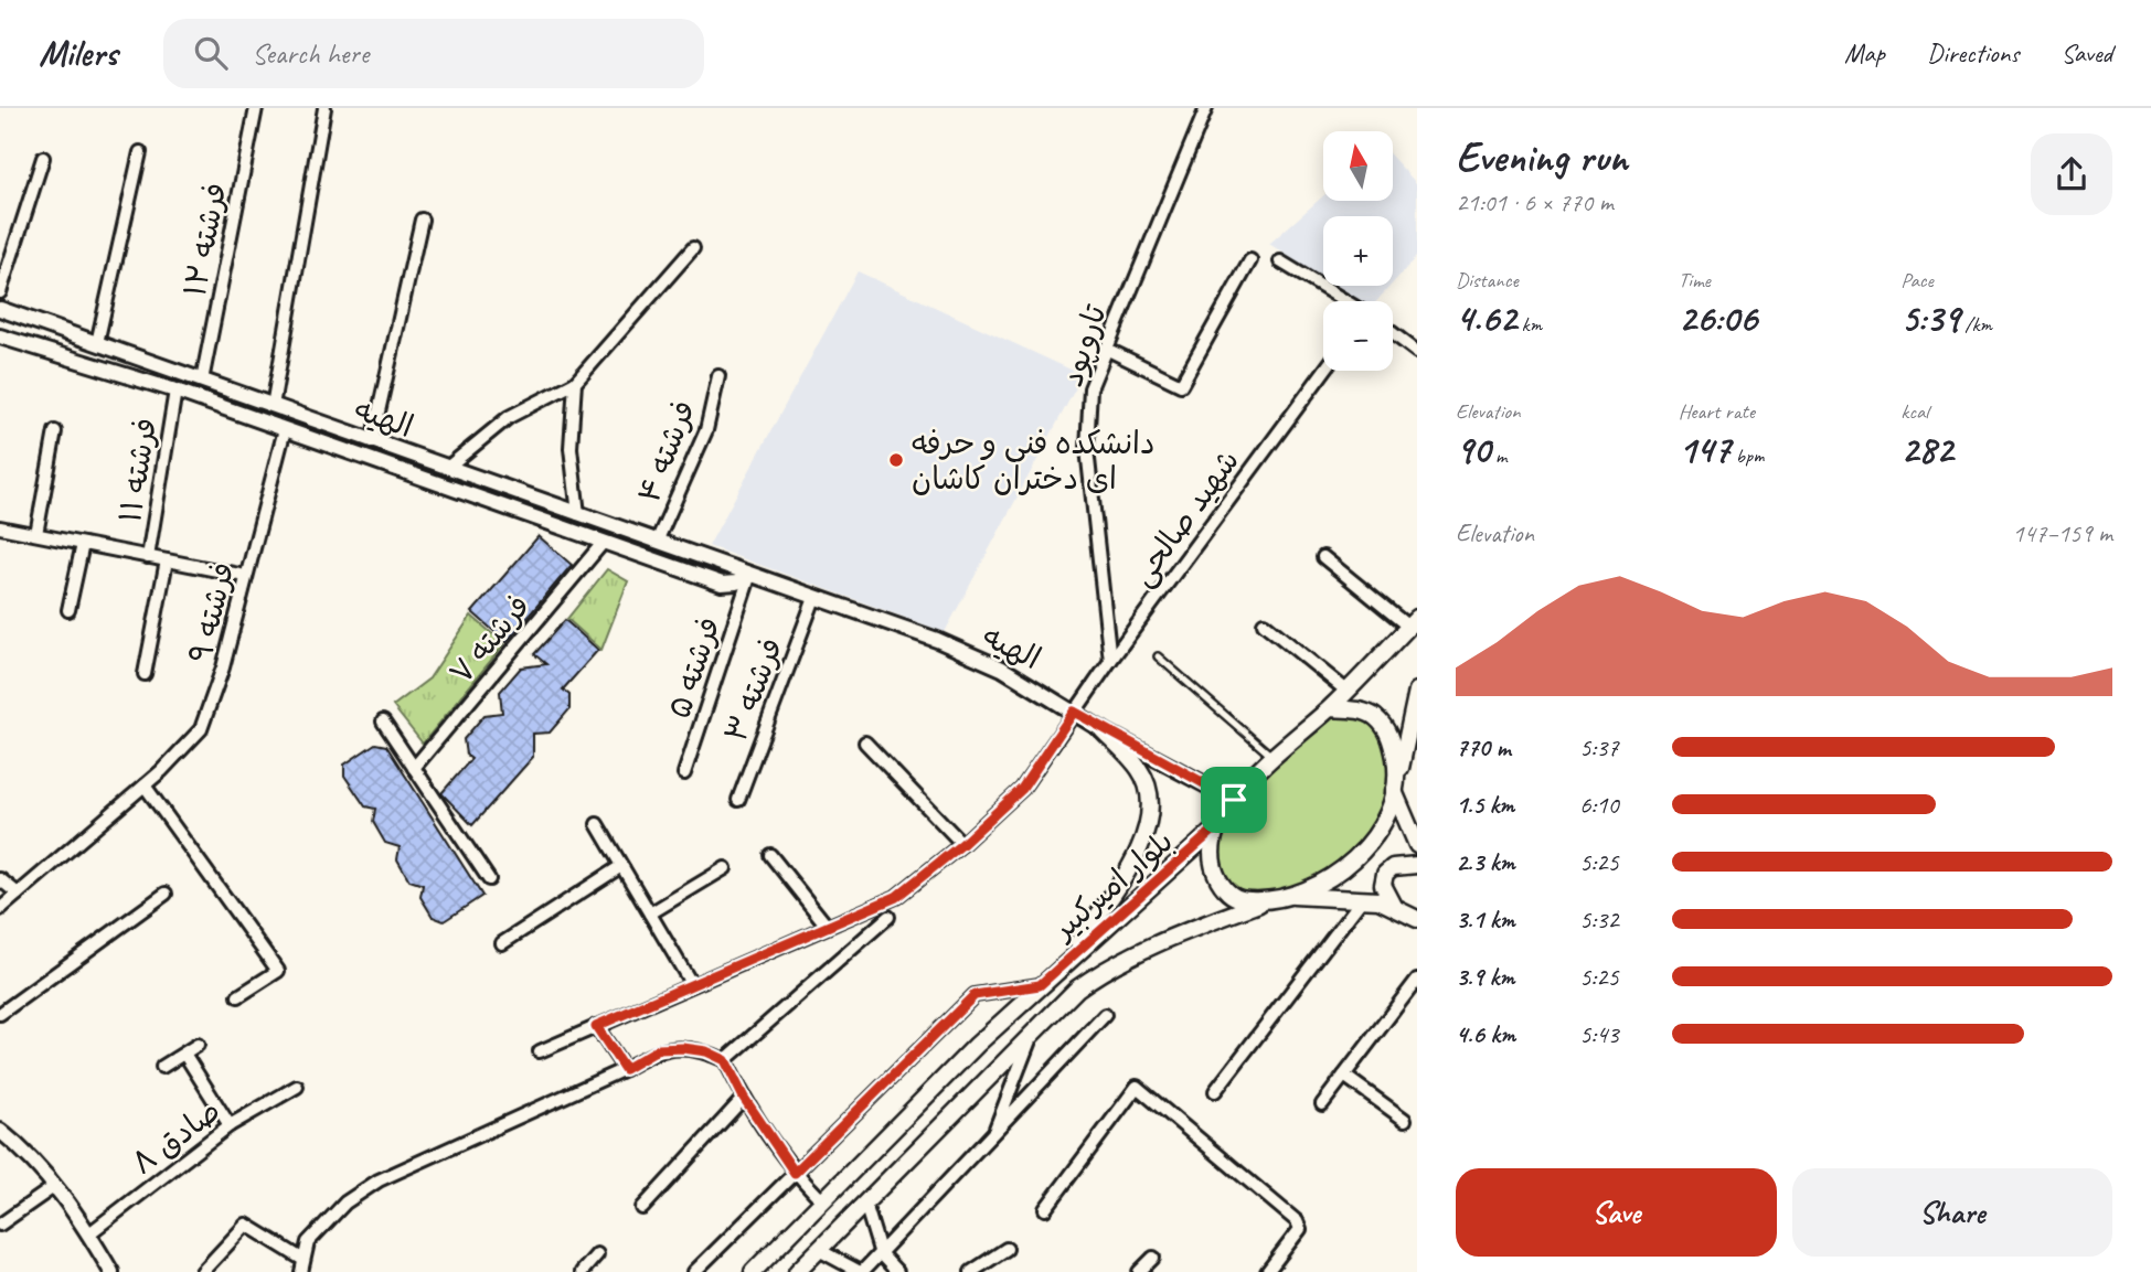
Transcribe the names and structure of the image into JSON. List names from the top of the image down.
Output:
{
  "streets": {
    "main road": ["بلوار امیرکبیر"],
    "street": [
      "فرشته ۱۲",
      "تاروپود",
      "الهیه",
      "فرشته ۴",
      "فرشته ۱۱",
      "شهید صالحی",
      "فرشته ۹",
      "فرشته ۷",
      "فرشته ۵",
      "فرشته ۳",
      "صادق ۸"
    ]
  },
  "crossings": [
    ["فرشته ۱۲", "الهیه"],
    ["تاروپود", "شهید صالحی"],
    ["الهیه", "فرشته ۴"],
    ["الهیه", "فرشته ۱۱"],
    ["الهیه", "شهید صالحی"],
    ["الهیه", "فرشته ۹"],
    ["الهیه", "فرشته ۷"],
    ["الهیه", "فرشته ۵"],
    ["الهیه", "فرشته ۳"],
    ["الهیه", "بلوار امیرکبیر"]
  ],
  "places": ["دانشکده فنی و حرفه ای دختران کاشان"],
  "north": "top",
  "page": {
    "header": "Milers",
    "search": "Search here",
    "nav": ["Map", "Directions", "Saved"],
    "heading": ["Evening run", "21:01 · 6 × 770 m"],
    "map_buttons": ["+", "−"],
    "stats": [
      ["Distance", "4.62 km"],
      ["Time", "26:06"],
      ["Pace", "5:39 /km"],
      ["Elevation", "90 m"],
      ["Heart rate", "147 bpm"],
      ["kcal", "282"]
    ],
    "chart": ["Elevation", "147–159 m"],
    "list": [
      {
        "name": "770 m",
        "note": "5:37"
      },
      {
        "name": "1.5 km",
        "note": "6:10"
      },
      {
        "name": "2.3 km",
        "note": "5:25"
      },
      {
        "name": "3.1 km",
        "note": "5:32"
      },
      {
        "name": "3.9 km",
        "note": "5:25"
      },
      {
        "name": "4.6 km",
        "note": "5:43"
      }
    ],
    "buttons": ["Save", "Share"]
  }
}
